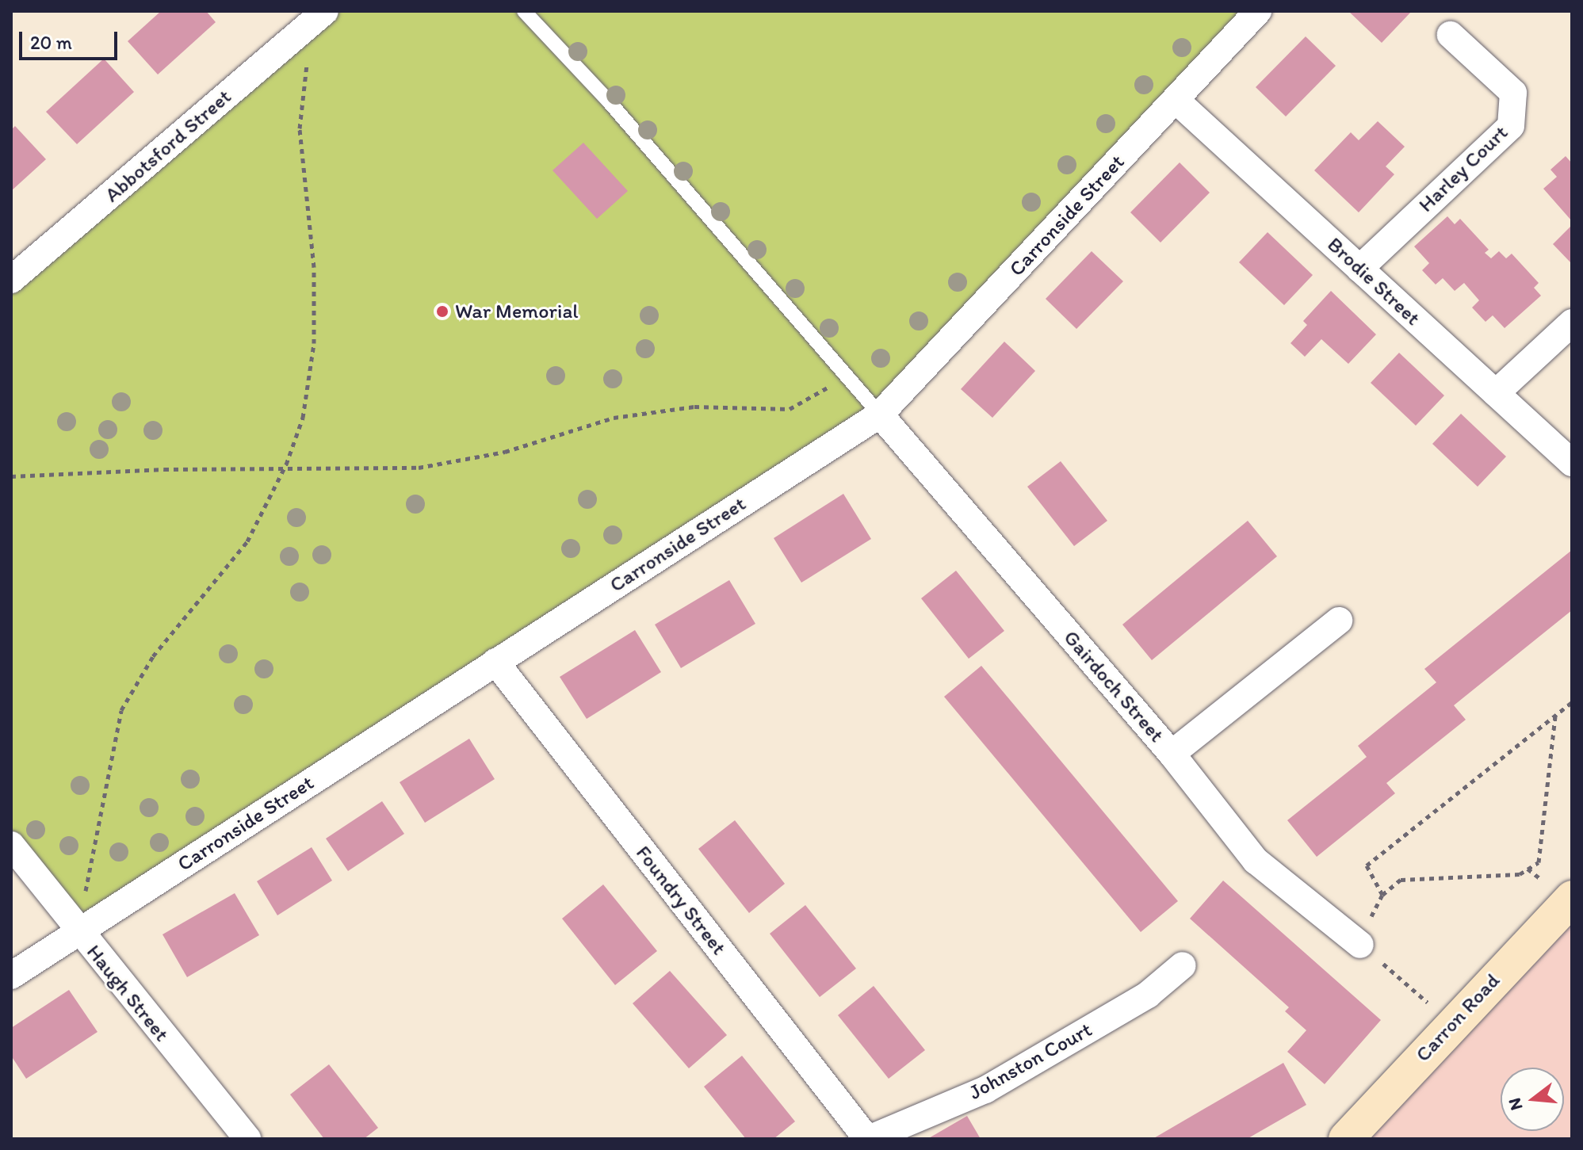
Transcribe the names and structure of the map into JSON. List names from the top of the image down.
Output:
{
  "streets": {
    "main road": ["Carron Road"],
    "street": [
      "Abbotsford Street",
      "Harley Court",
      "Carronside Street",
      "Brodie Street",
      "Gairdoch Street",
      "Foundry Street",
      "Haugh Street",
      "Johnston Court"
    ]
  },
  "crossings": [
    ["Harley Court", "Brodie Street"],
    ["Carronside Street", "Brodie Street"],
    ["Carronside Street", "Gairdoch Street"],
    ["Carronside Street", "Foundry Street"],
    ["Carronside Street", "Haugh Street"],
    ["Foundry Street", "Johnston Court"]
  ],
  "places": ["War Memorial"],
  "scale_bar": "20 m",
  "north": "left"
}
